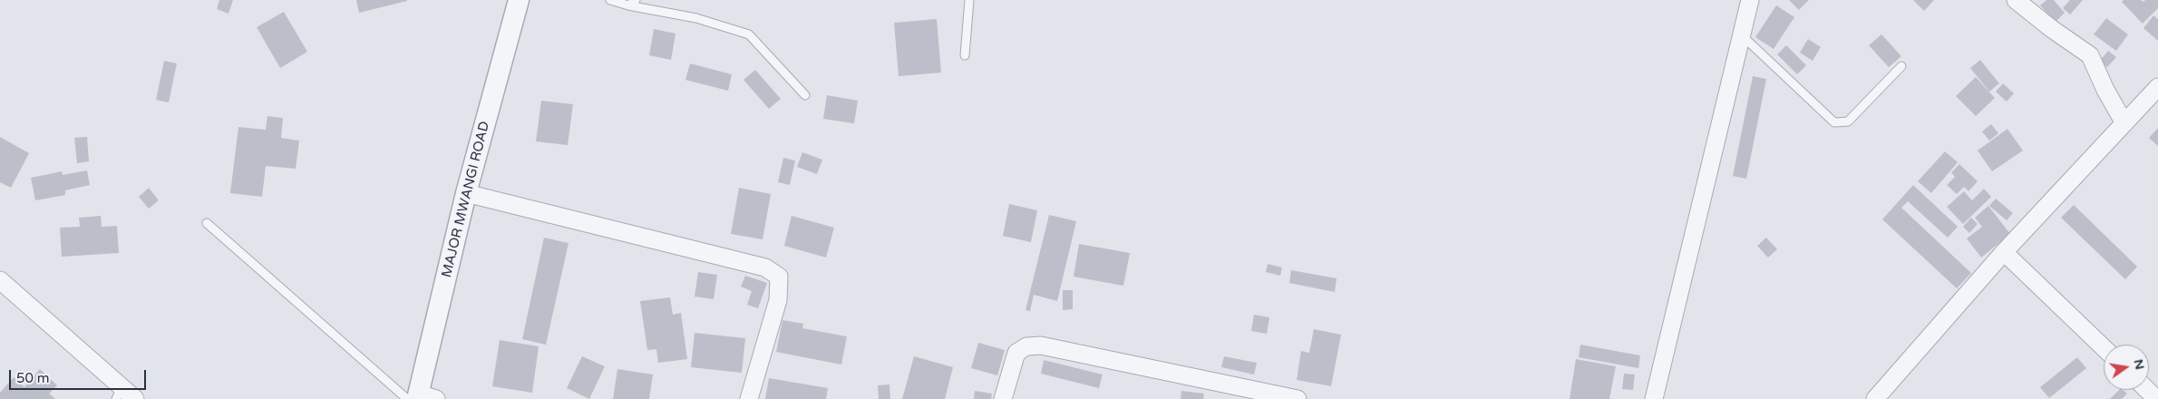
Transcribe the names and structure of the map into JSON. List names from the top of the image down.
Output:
{
  "streets": {
    "street": ["MAJOR MWANGI ROAD"]
  },
  "scale_bar": "50 m",
  "north": "right"
}
